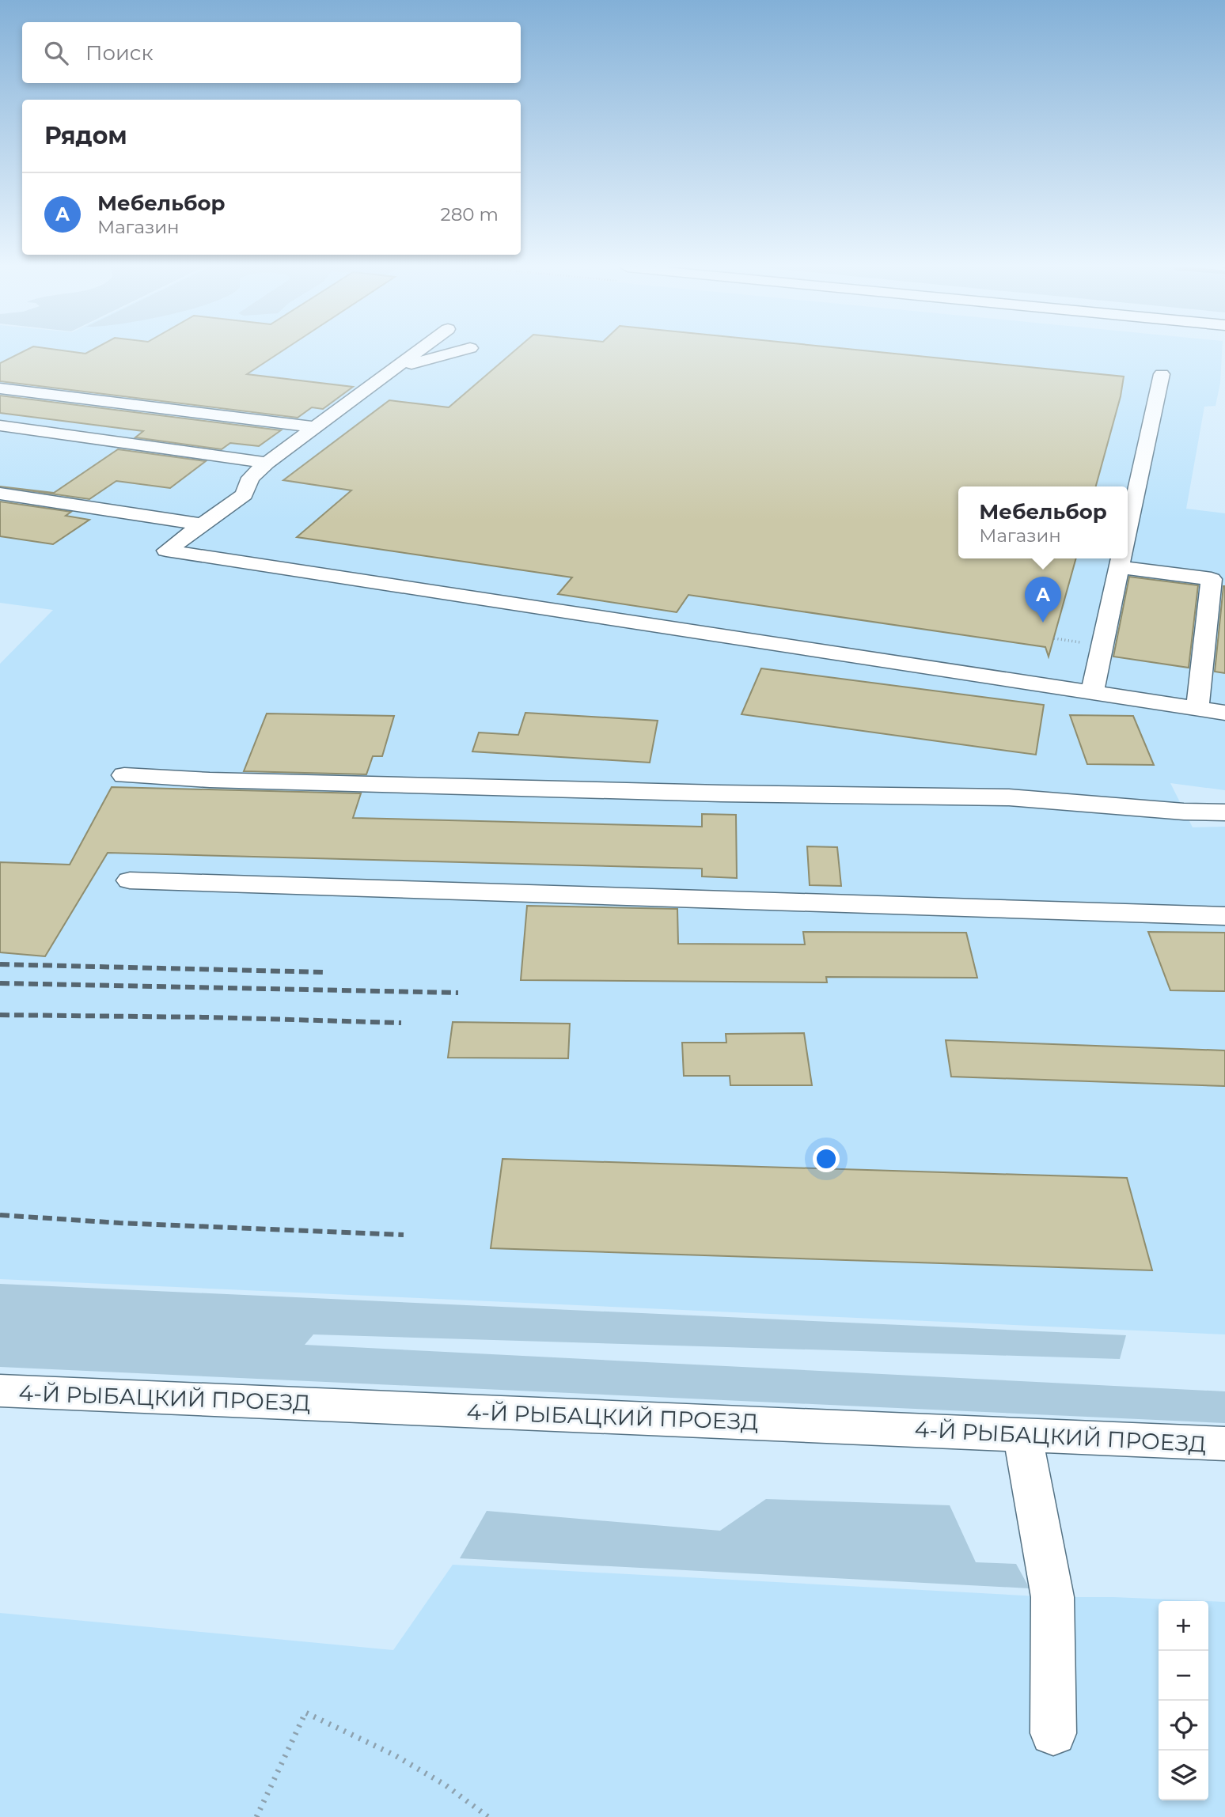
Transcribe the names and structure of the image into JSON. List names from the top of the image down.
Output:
{
  "streets": {
    "street": ["4-Й РЫБАЦКИЙ ПРОЕЗД"]
  },
  "page": {
    "search": "Поиск",
    "heading": "Рядом",
    "list": [
      {
        "mark": "A",
        "name": "Мебельбор",
        "note": "Магазин",
        "value": "280 m"
      }
    ],
    "popup": ["Мебельбор", "Магазин"],
    "pins": "A",
    "map_buttons": ["+", "−"]
  }
}
